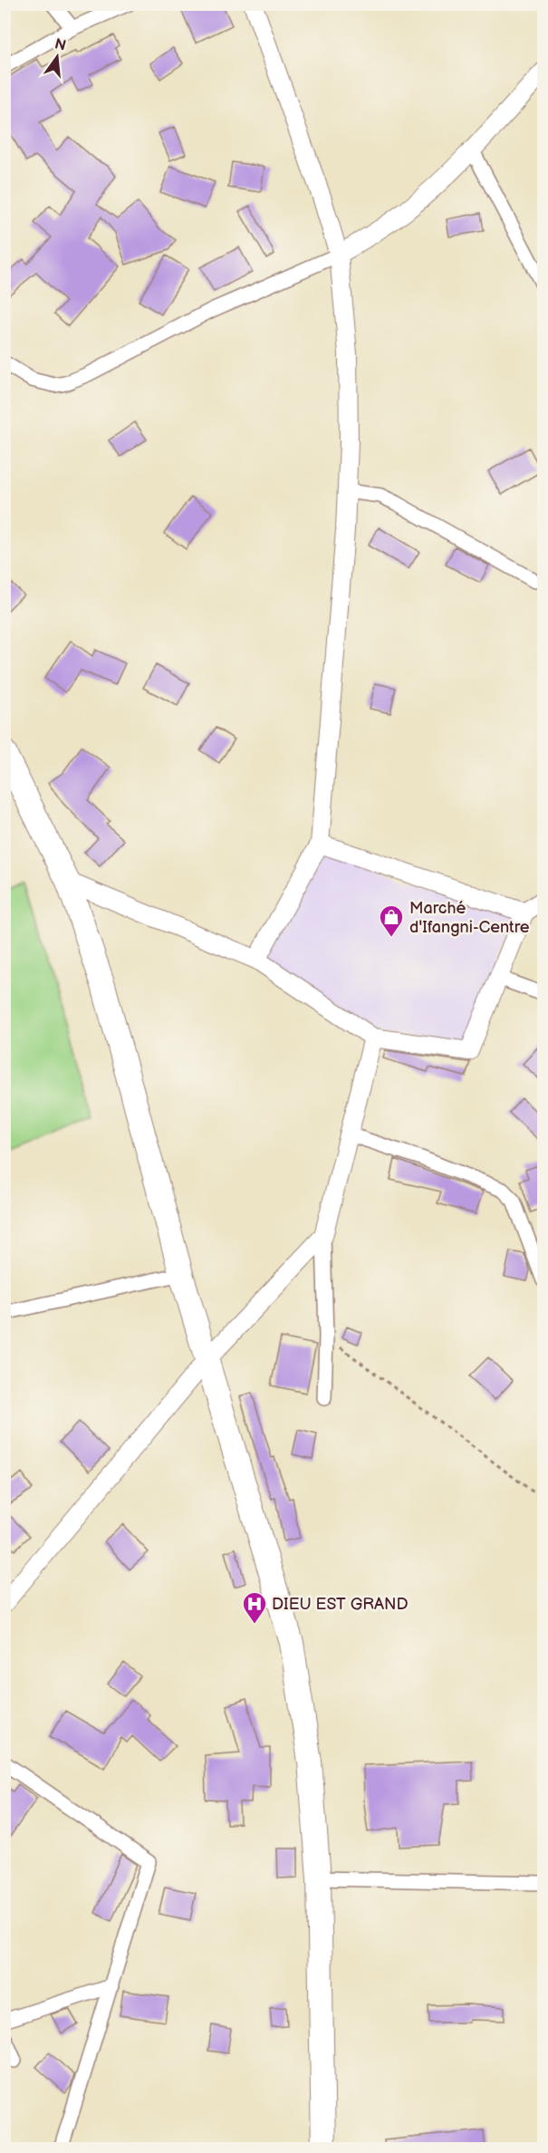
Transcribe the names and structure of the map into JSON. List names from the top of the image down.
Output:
{
  "places": {
    "shop": ["Marché d'Ifangni-Centre"],
    "hospital": ["DIEU EST GRAND"]
  },
  "north": "top"
}
